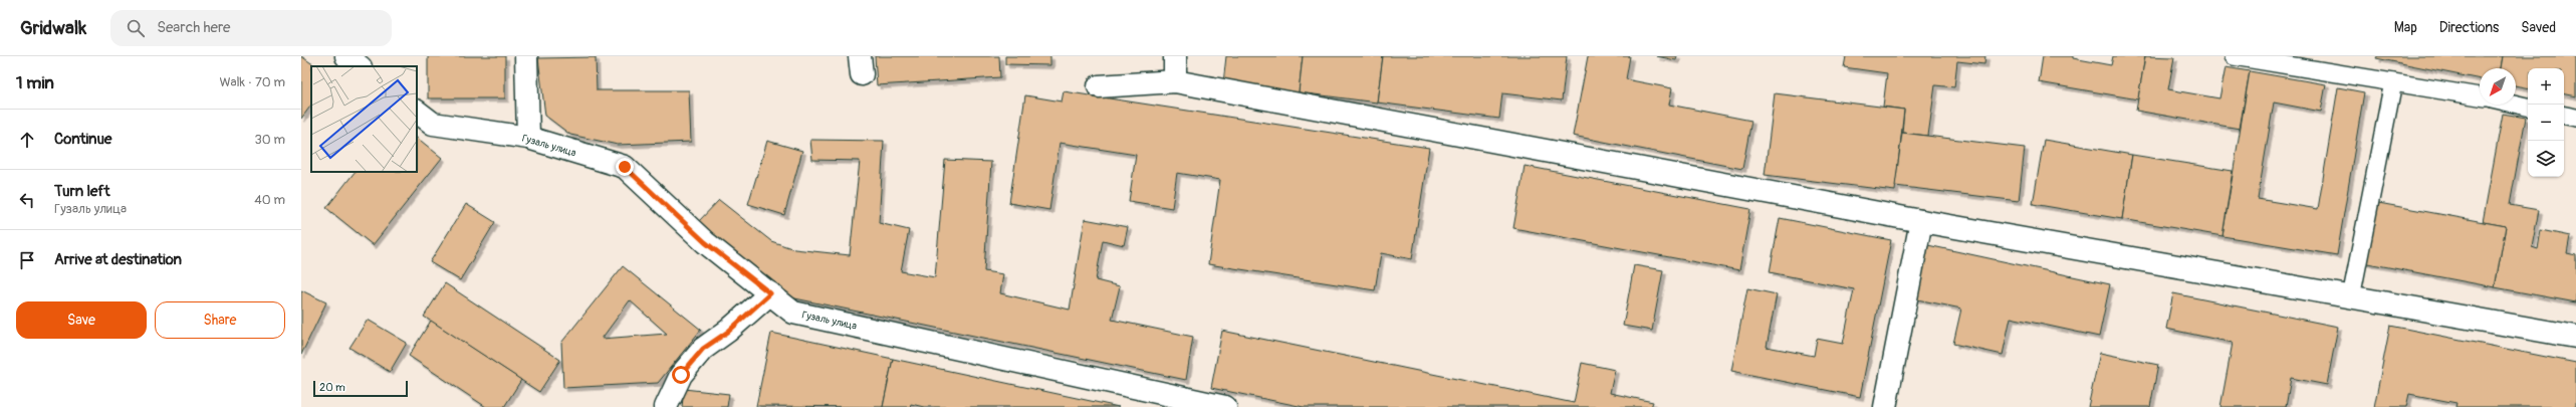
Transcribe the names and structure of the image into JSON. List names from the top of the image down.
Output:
{
  "streets": {
    "street": ["Гузаль улица"]
  },
  "scale_bar": "20 m",
  "north": "bottom left",
  "page": {
    "header": "Gridwalk",
    "search": "Search here",
    "nav": ["Map", "Directions", "Saved"],
    "heading": ["1 min", "Walk · 70 m"],
    "map_buttons": ["+", "−"],
    "list": [
      ["Continue", "30 m"],
      ["Turn left", "Гузаль улица", "40 m"],
      "Arrive at destination"
    ],
    "buttons": ["Save", "Share"],
    "scale": "20 m"
  }
}
